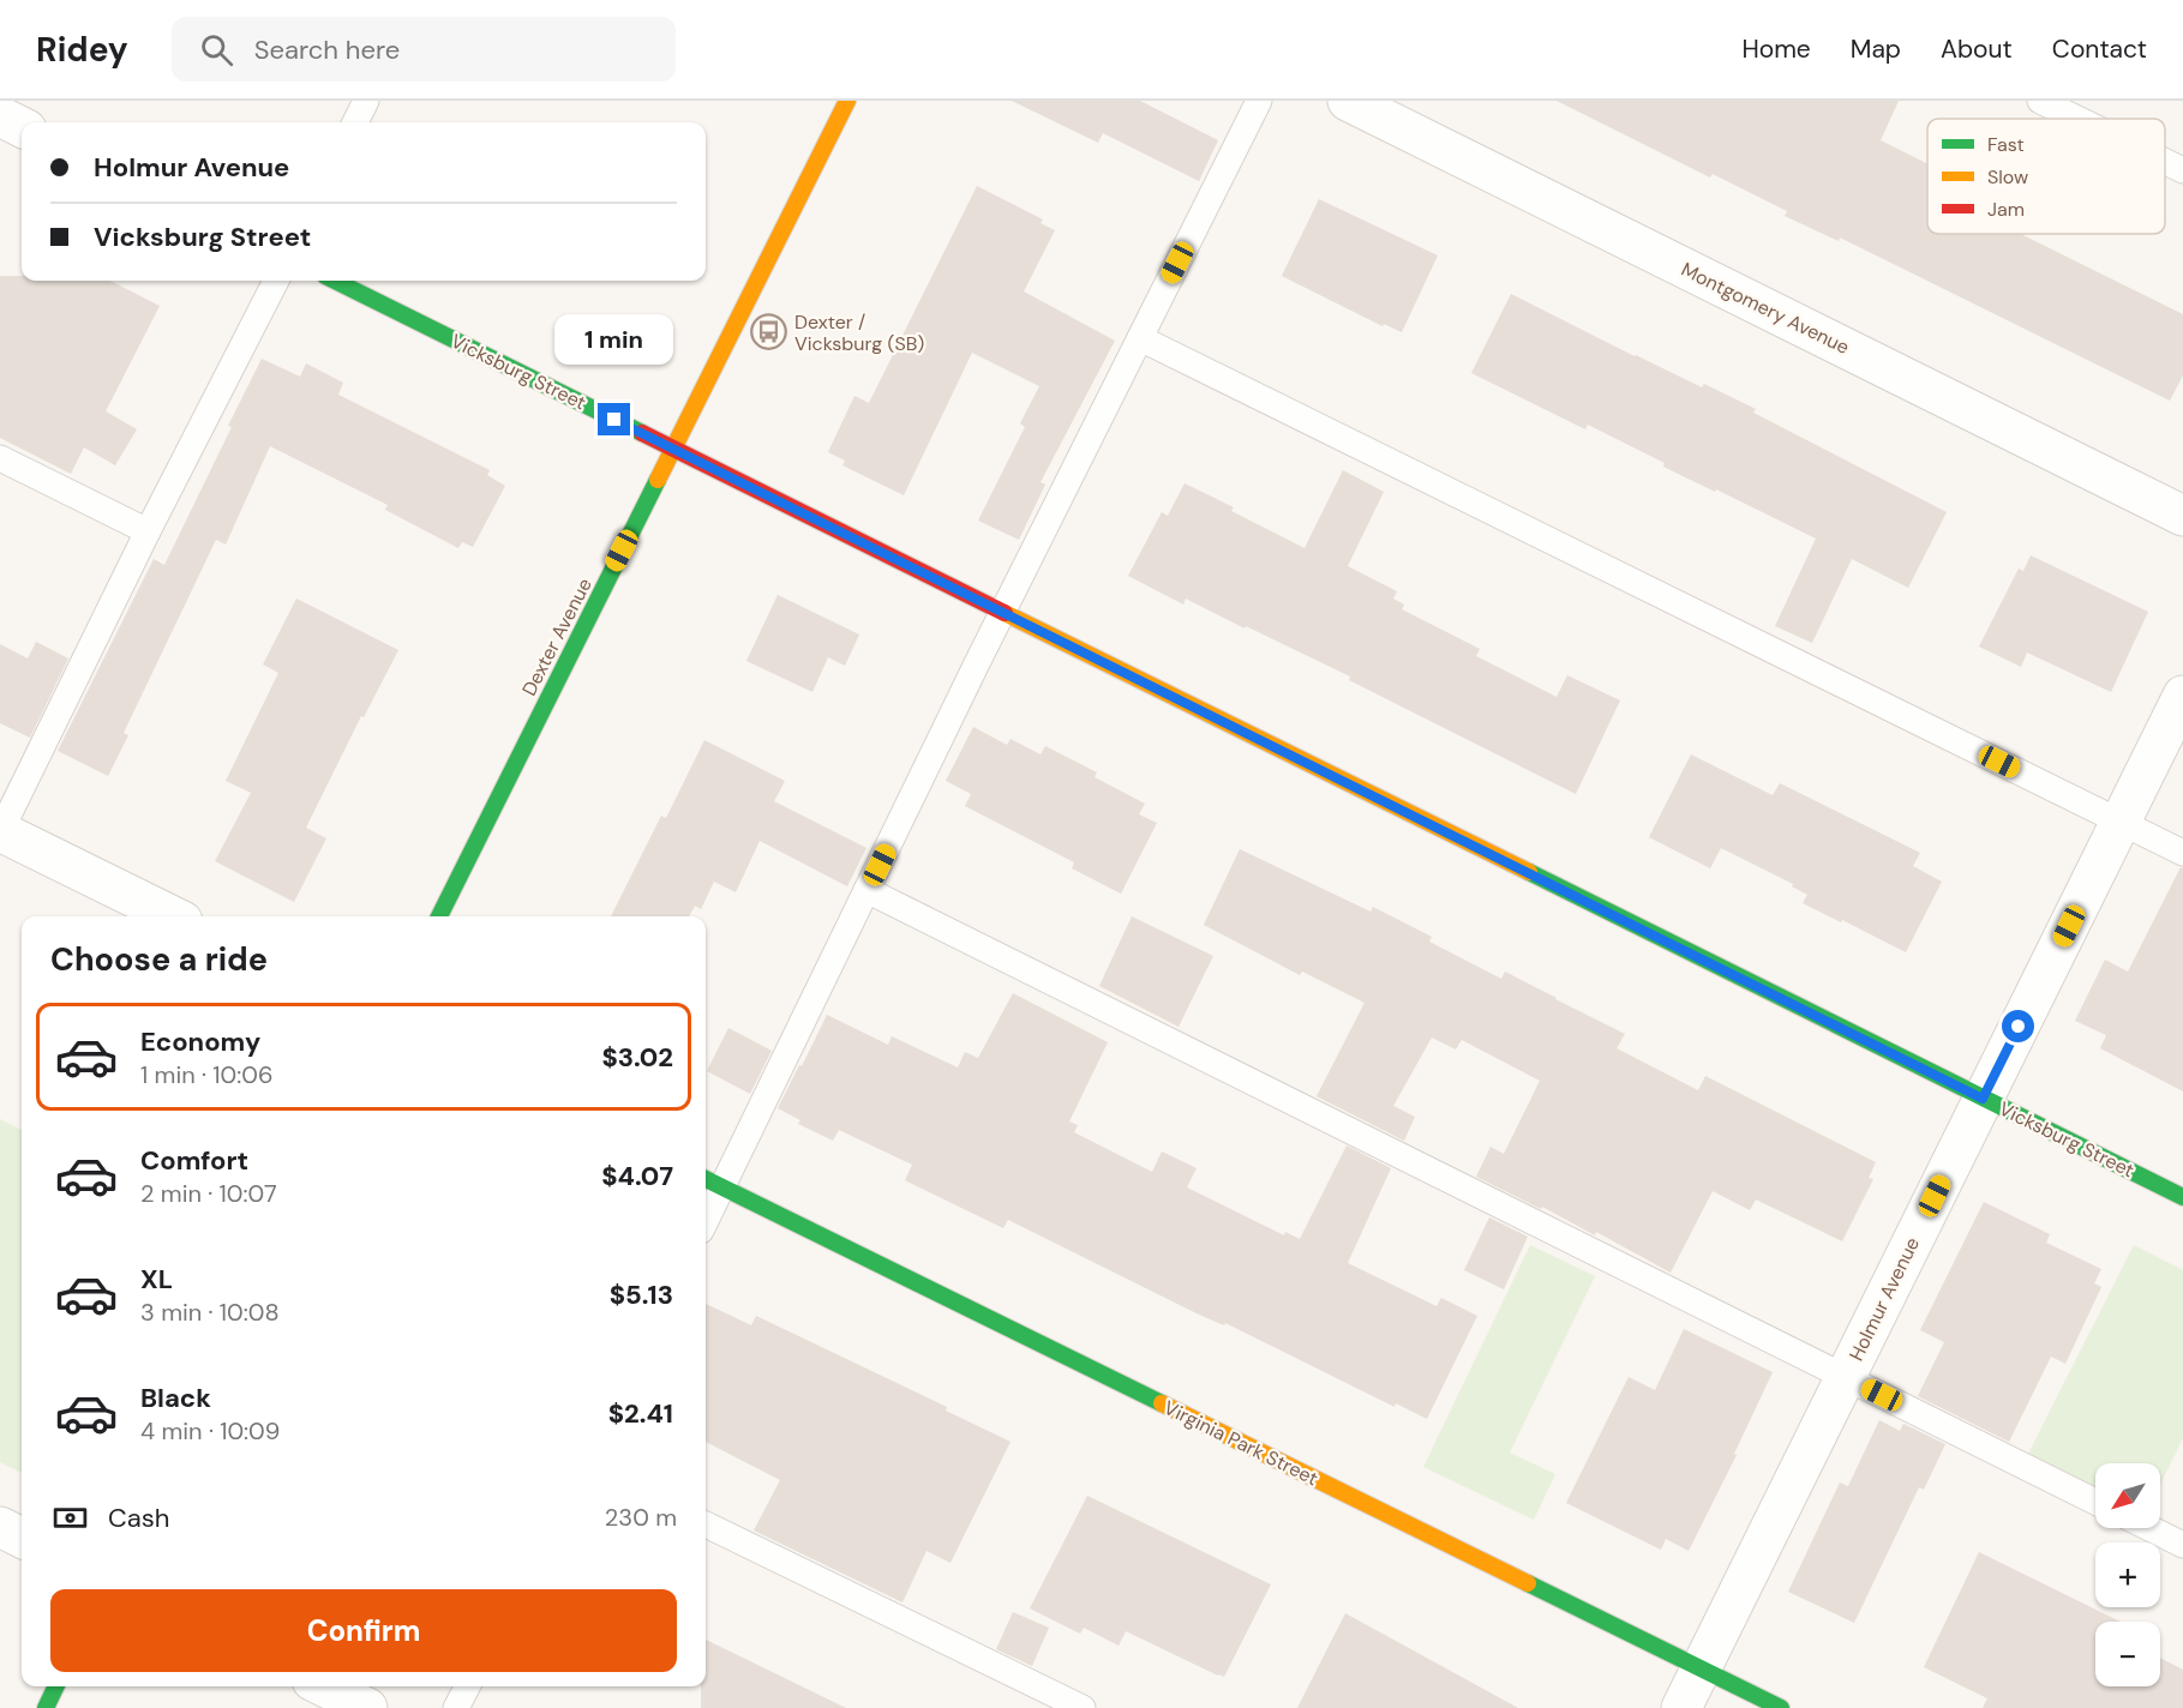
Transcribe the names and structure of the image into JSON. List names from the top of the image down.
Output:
{
  "streets": {
    "street": [
      "Montgomery Avenue",
      "Vicksburg Street",
      "Dexter Avenue",
      "Holmur Avenue",
      "Virginia Park Street"
    ]
  },
  "crossings": [
    ["Vicksburg Street", "Dexter Avenue"],
    ["Vicksburg Street", "Holmur Avenue"],
    ["Holmur Avenue", "Virginia Park Street"]
  ],
  "places": {
    "bus stop": ["Dexter / Vicksburg (SB)"]
  },
  "legend": ["Fast", "Slow", "Jam"],
  "north": "bottom left",
  "page": {
    "header": "Ridey",
    "search": "Search here",
    "nav": [
      "Home",
      "Map",
      "About",
      "Contact"
    ],
    "banner": ["Holmur Avenue", "Vicksburg Street"],
    "bubble": "1 min",
    "heading": "Choose a ride",
    "list": [
      {
        "name": "Economy",
        "note": "1 min · 10:06",
        "value": "$3.02"
      },
      {
        "name": "Comfort",
        "note": "2 min · 10:07",
        "value": "$4.07"
      },
      {
        "name": "XL",
        "note": "3 min · 10:08",
        "value": "$5.13"
      },
      {
        "name": "Black",
        "note": "4 min · 10:09",
        "value": "$2.41"
      }
    ],
    "map_buttons": ["+", "−"],
    "pay": ["Cash", "230 m"],
    "buttons": "Confirm"
  }
}
